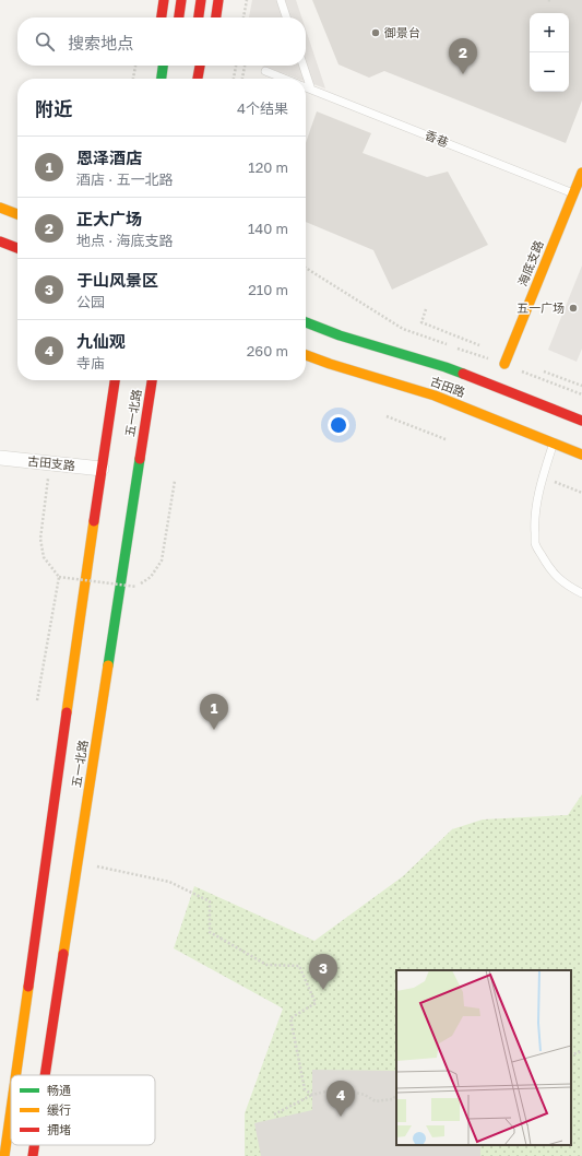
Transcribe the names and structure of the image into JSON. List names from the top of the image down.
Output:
{
  "streets": {
    "main road": ["海底支路", "古田路", "五一北路"],
    "street": ["古田支路"],
    "lane": ["香巷"]
  },
  "crossings": [
    ["香巷", "海底支路"],
    ["五一北路", "古田支路"]
  ],
  "places": ["御景台", "五一广场"],
  "legend": ["畅通", "缓行", "拥堵"],
  "page": {
    "map_buttons": ["+", "−"],
    "search": "搜索地点",
    "pins": [
      "2",
      "1",
      "3",
      "4"
    ],
    "heading": ["附近", "4个结果"],
    "list": [
      {
        "mark": "1",
        "name": "恩泽酒店",
        "note": "酒店 · 五一北路",
        "value": "120 m"
      },
      {
        "mark": "2",
        "name": "正大广场",
        "note": "地点 · 海底支路",
        "value": "140 m"
      },
      {
        "mark": "3",
        "name": "于山风景区",
        "note": "公园",
        "value": "210 m"
      },
      {
        "mark": "4",
        "name": "九仙观",
        "note": "寺庙",
        "value": "260 m"
      }
    ]
  }
}
